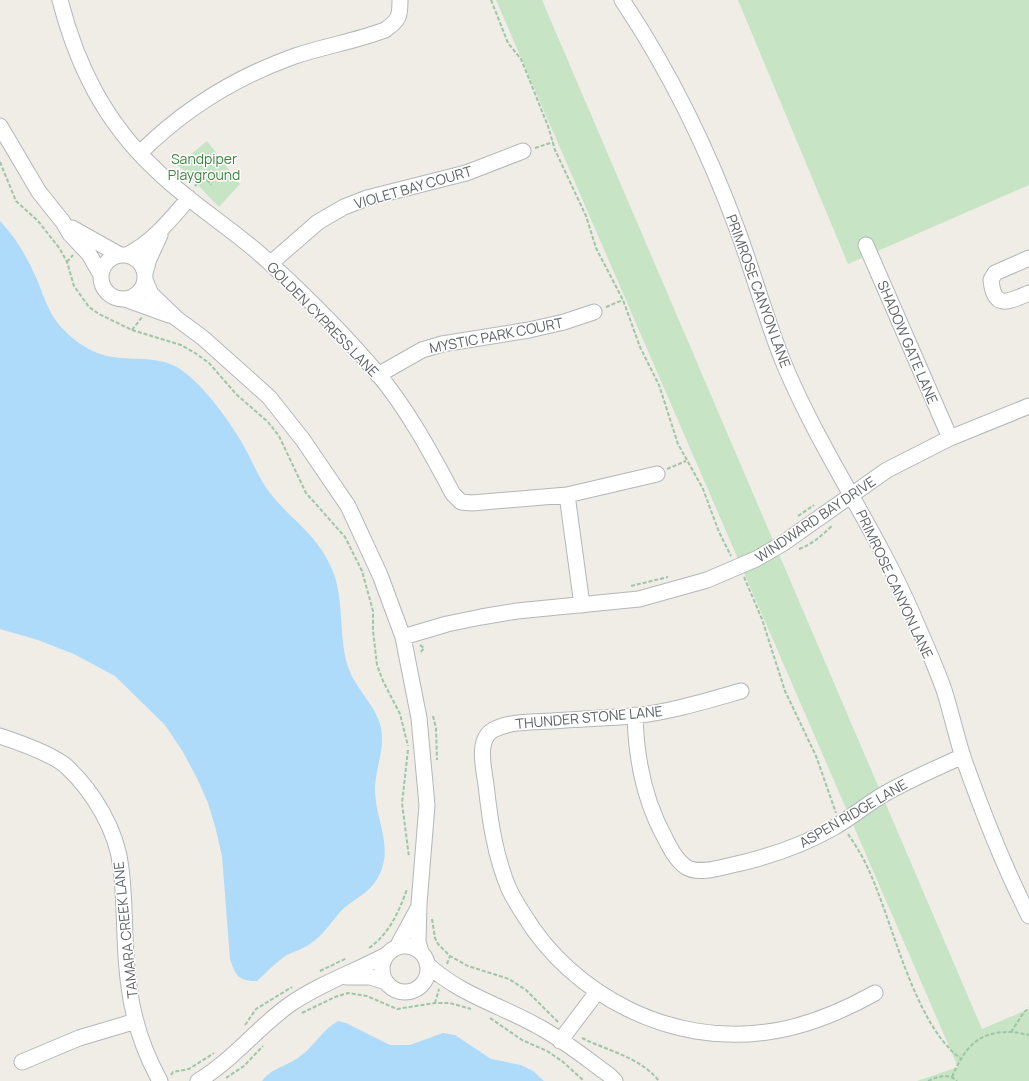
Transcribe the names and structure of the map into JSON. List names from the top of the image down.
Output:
{
  "streets": {
    "street": [
      "VIOLET BAY COURT",
      "PRIMROSE CANYON LANE",
      "GOLDEN CYPRESS LANE",
      "MYSTIC PARK COURT",
      "SHADOW GATE LANE",
      "WINDWARD BAY DRIVE",
      "THUNDER STONE LANE",
      "ASPEN RIDGE LANE",
      "TAMARA CREEK LANE"
    ]
  },
  "crossings": [
    ["VIOLET BAY COURT", "GOLDEN CYPRESS LANE"],
    ["PRIMROSE CANYON LANE", "WINDWARD BAY DRIVE"],
    ["PRIMROSE CANYON LANE", "ASPEN RIDGE LANE"],
    ["GOLDEN CYPRESS LANE", "MYSTIC PARK COURT"],
    ["SHADOW GATE LANE", "WINDWARD BAY DRIVE"],
    ["THUNDER STONE LANE", "ASPEN RIDGE LANE"]
  ],
  "parks": ["Sandpiper Playground"]
}
